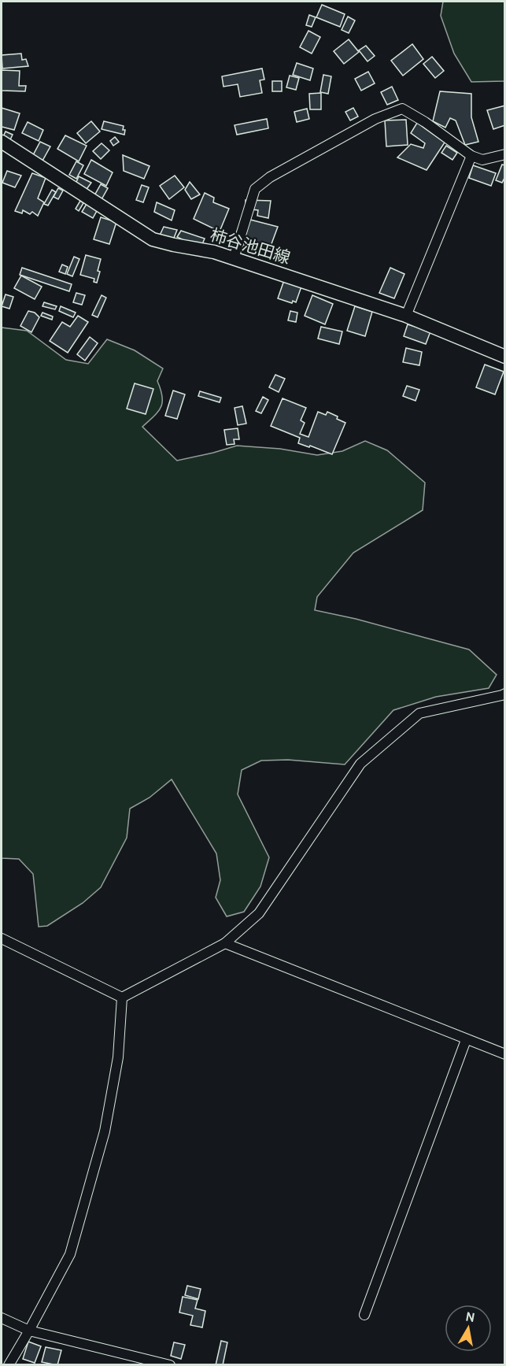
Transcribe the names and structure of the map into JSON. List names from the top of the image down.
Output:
{
  "streets": {
    "main road": ["柿谷池田線"]
  },
  "north": "top"
}
